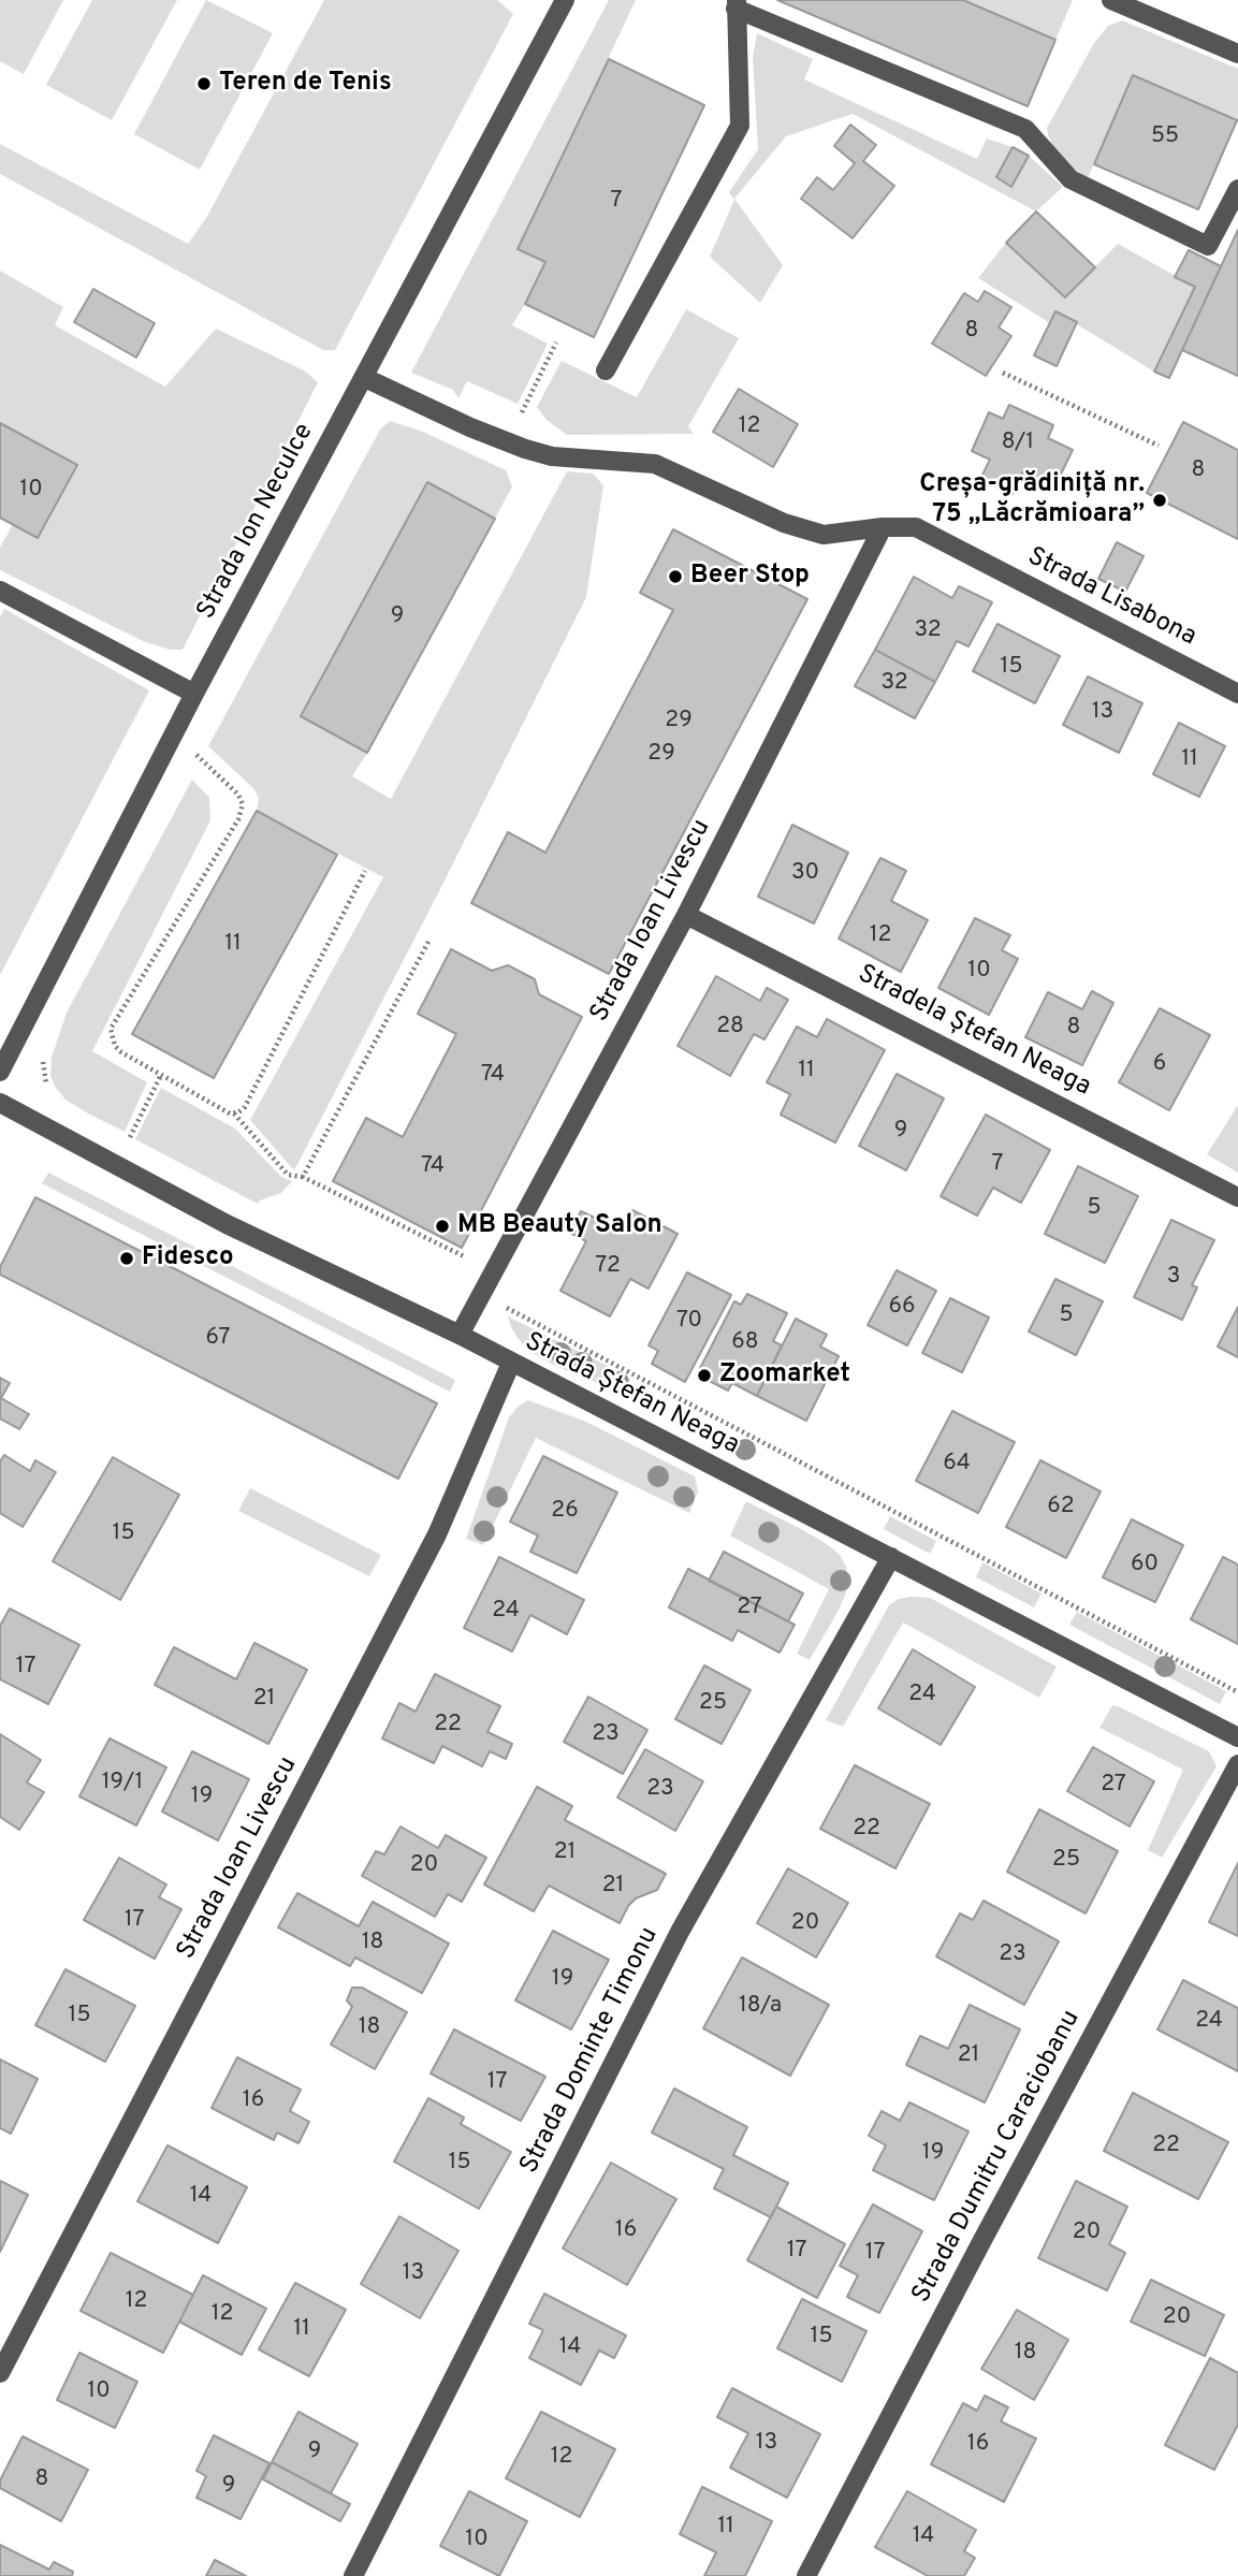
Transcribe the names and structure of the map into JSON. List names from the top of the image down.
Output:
{
  "streets": {
    "street": [
      "Strada Ion Neculce",
      "Strada Lisabona",
      "Strada Ioan Livescu",
      "Stradela Ștefan Neaga",
      "Strada Ștefan Neaga",
      "Strada Dominte Timonu",
      "Strada Dumitru Caraciobanu"
    ]
  },
  "crossings": [
    ["Strada Ion Neculce", "Strada Lisabona"],
    ["Strada Lisabona", "Strada Ioan Livescu"],
    ["Strada Ioan Livescu", "Stradela Ștefan Neaga"],
    ["Strada Ioan Livescu", "Strada Ștefan Neaga"],
    ["Strada Ștefan Neaga", "Strada Dominte Timonu"]
  ],
  "places": [
    "Teren de Tenis",
    "Creșa-grădiniță nr. 75 „Lăcrămioara”",
    "Beer Stop",
    "MB Beauty Salon",
    "Fidesco",
    "Zoomarket"
  ],
  "house_numbers": [
    "55",
    "7",
    "8",
    "12",
    "8/1",
    "8",
    "10",
    "9",
    "32",
    "15",
    "32",
    "13",
    "29",
    "29",
    "11",
    "30",
    "12",
    "11",
    "10",
    "28",
    "8",
    "6",
    "11",
    "74",
    "9",
    "7",
    "74",
    "5",
    "72",
    "3",
    "66",
    "5",
    "70",
    "67",
    "68",
    "64",
    "62",
    "26",
    "15",
    "60",
    "27",
    "24",
    "17",
    "24",
    "21",
    "25",
    "22",
    "23",
    "19/1",
    "27",
    "23",
    "19",
    "22",
    "21",
    "25",
    "20",
    "21",
    "17",
    "20",
    "18",
    "23",
    "19",
    "18/a",
    "15",
    "24",
    "18",
    "21",
    "17",
    "16",
    "22",
    "19",
    "15",
    "14",
    "16",
    "20",
    "17",
    "17",
    "13",
    "12",
    "12",
    "20",
    "11",
    "15",
    "14",
    "18",
    "10",
    "13",
    "16",
    "9",
    "12",
    "8",
    "9",
    "11",
    "14",
    "10"
  ]
}
